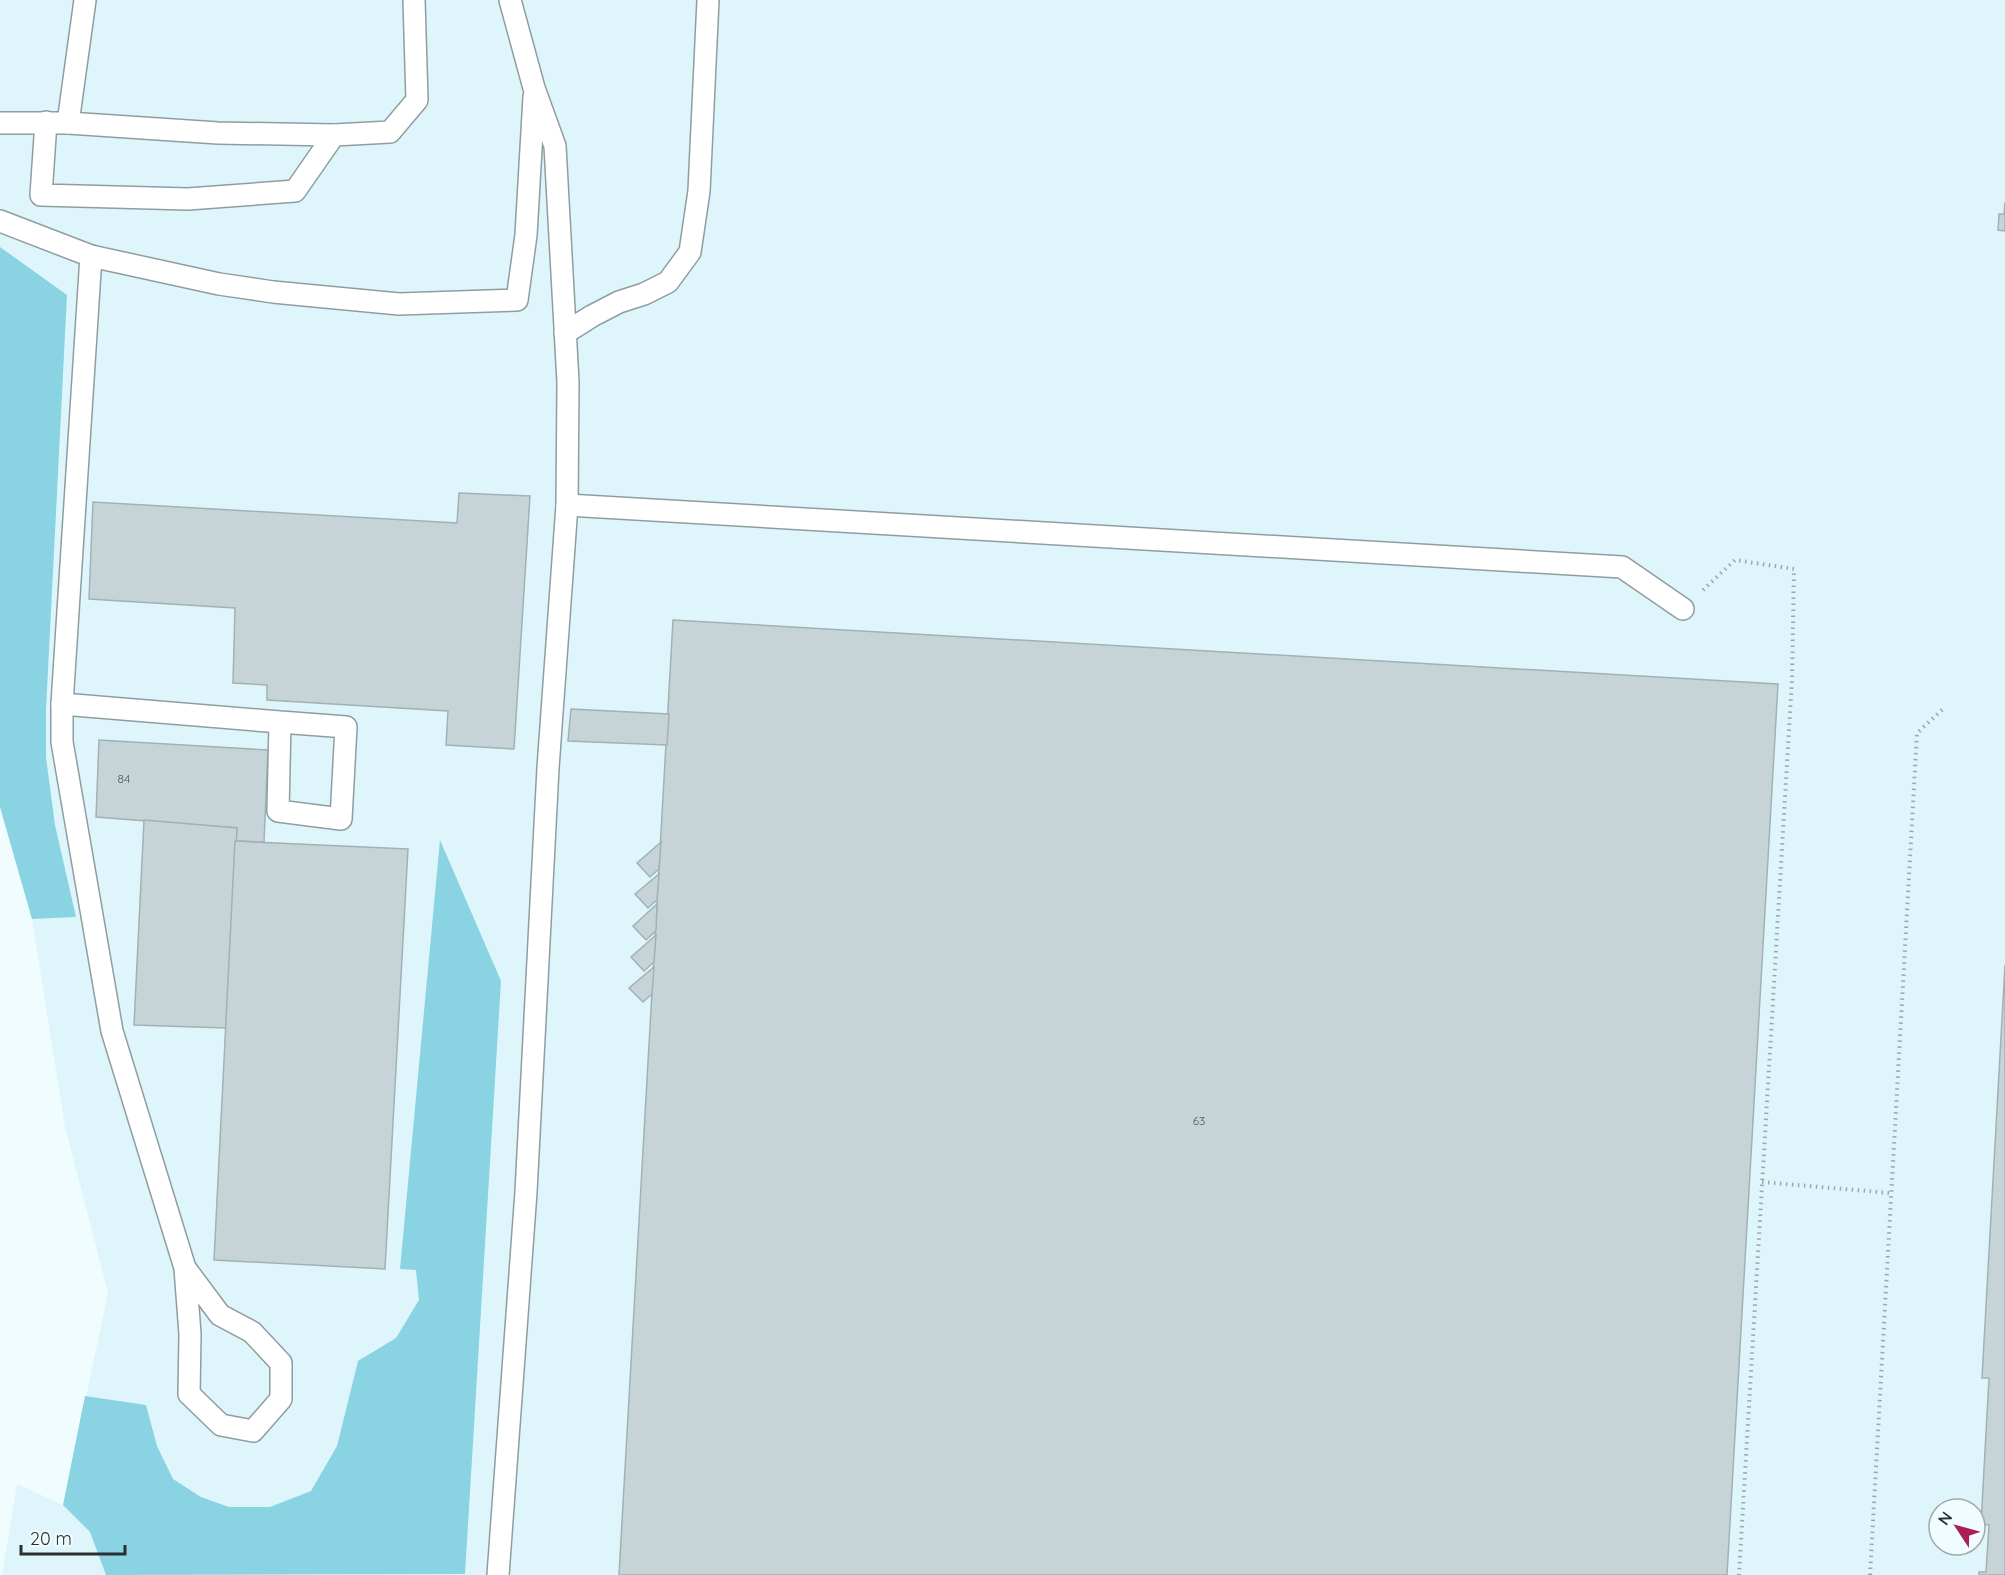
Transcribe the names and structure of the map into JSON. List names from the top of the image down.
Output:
{
  "house_numbers": ["84", "63"],
  "scale_bar": "20 m",
  "north": "top left"
}
